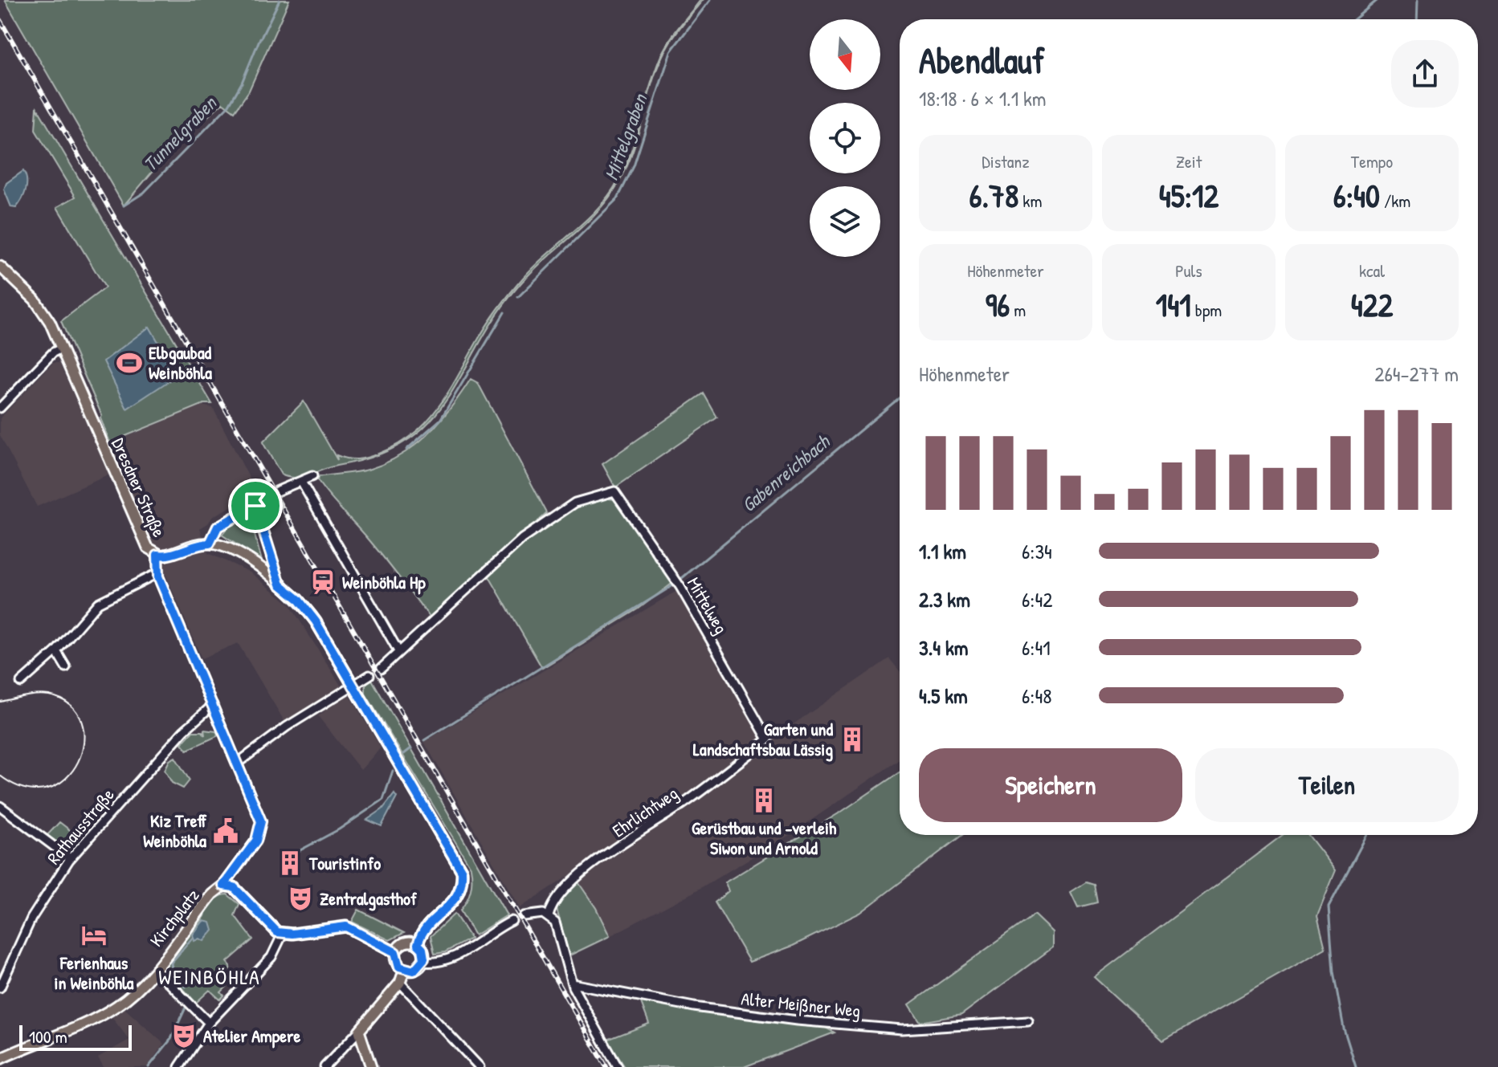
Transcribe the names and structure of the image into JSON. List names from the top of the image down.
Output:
{
  "streets": {
    "main road": ["Dresdner Straße", "Kirchplatz"],
    "street": [
      "Mittelweg",
      "Ehrlichtweg",
      "Rathausstraße",
      "Alter Meißner Weg"
    ]
  },
  "crossings": [
    ["Dresdner Straße", "Rathausstraße"],
    ["Dresdner Straße", "Kirchplatz"],
    ["Mittelweg", "Ehrlichtweg"]
  ],
  "districts": ["WEINBÖHLA"],
  "water": ["Tunnelgraben", "Mittelgraben", "Gabenreichbach"],
  "places": {
    "sports": ["Elbgaubad Weinböhla"],
    "station": ["Weinböhla Hp"],
    "building": ["Garten und Landschaftsbau Lässig", "Gerüstbau und -verleih Siwon und Arnold", "Touristinfo"],
    "public building": ["Kiz Treff Weinböhla"],
    "theatre": ["Zentralgasthof", "Atelier Ampere"],
    "hotel": ["Ferienhaus in Weinböhla"]
  },
  "scale_bar": "100 m",
  "north": "bottom",
  "page": {
    "heading": ["Abendlauf", "18:18 · 6 × 1.1 km"],
    "stats": [
      ["Distanz", "6.78 km"],
      ["Zeit", "45:12"],
      ["Tempo", "6:40 /km"],
      ["Höhenmeter", "96 m"],
      ["Puls", "141 bpm"],
      ["kcal", "422"]
    ],
    "chart": ["Höhenmeter", "264–277 m"],
    "list": [
      {
        "name": "1.1 km",
        "note": "6:34"
      },
      {
        "name": "2.3 km",
        "note": "6:42"
      },
      {
        "name": "3.4 km",
        "note": "6:41"
      },
      {
        "name": "4.5 km",
        "note": "6:48"
      }
    ],
    "buttons": ["Speichern", "Teilen"],
    "scale": "100 m"
  }
}
